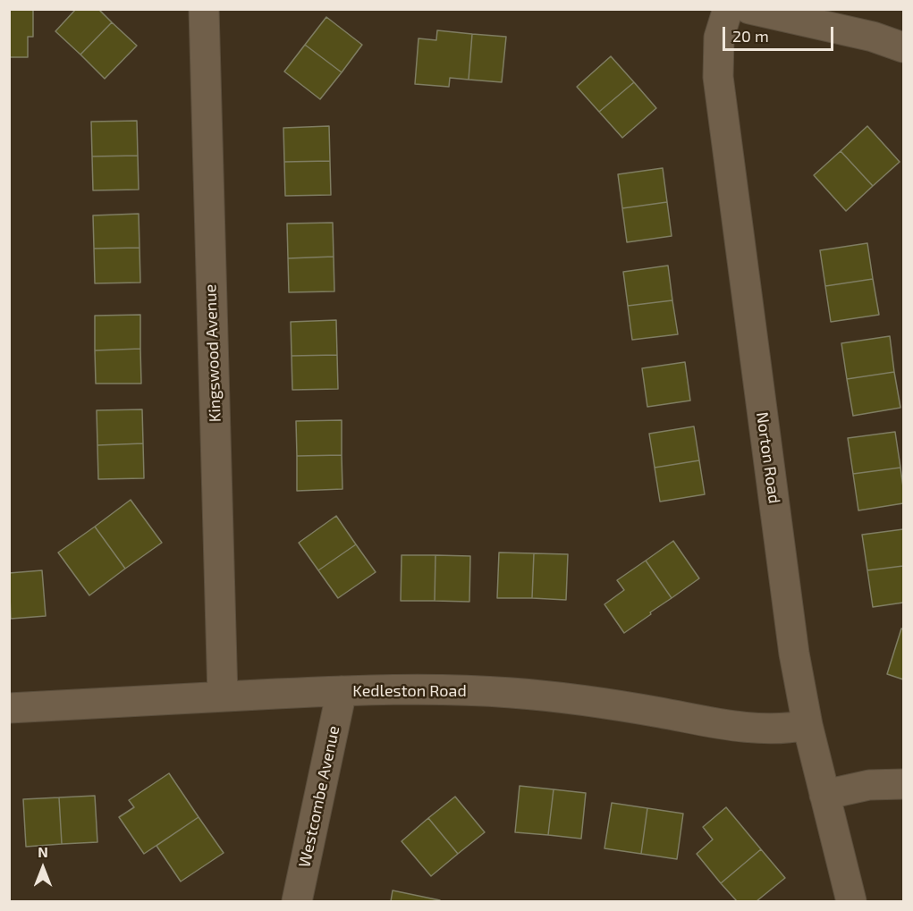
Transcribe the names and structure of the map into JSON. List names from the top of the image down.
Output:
{
  "streets": {
    "street": [
      "Kingswood Avenue",
      "Norton Road",
      "Kedleston Road",
      "Westcombe Avenue"
    ]
  },
  "crossings": [
    ["Kingswood Avenue", "Kedleston Road"],
    ["Norton Road", "Kedleston Road"],
    ["Kedleston Road", "Westcombe Avenue"]
  ],
  "scale_bar": "20 m",
  "north": "top"
}
